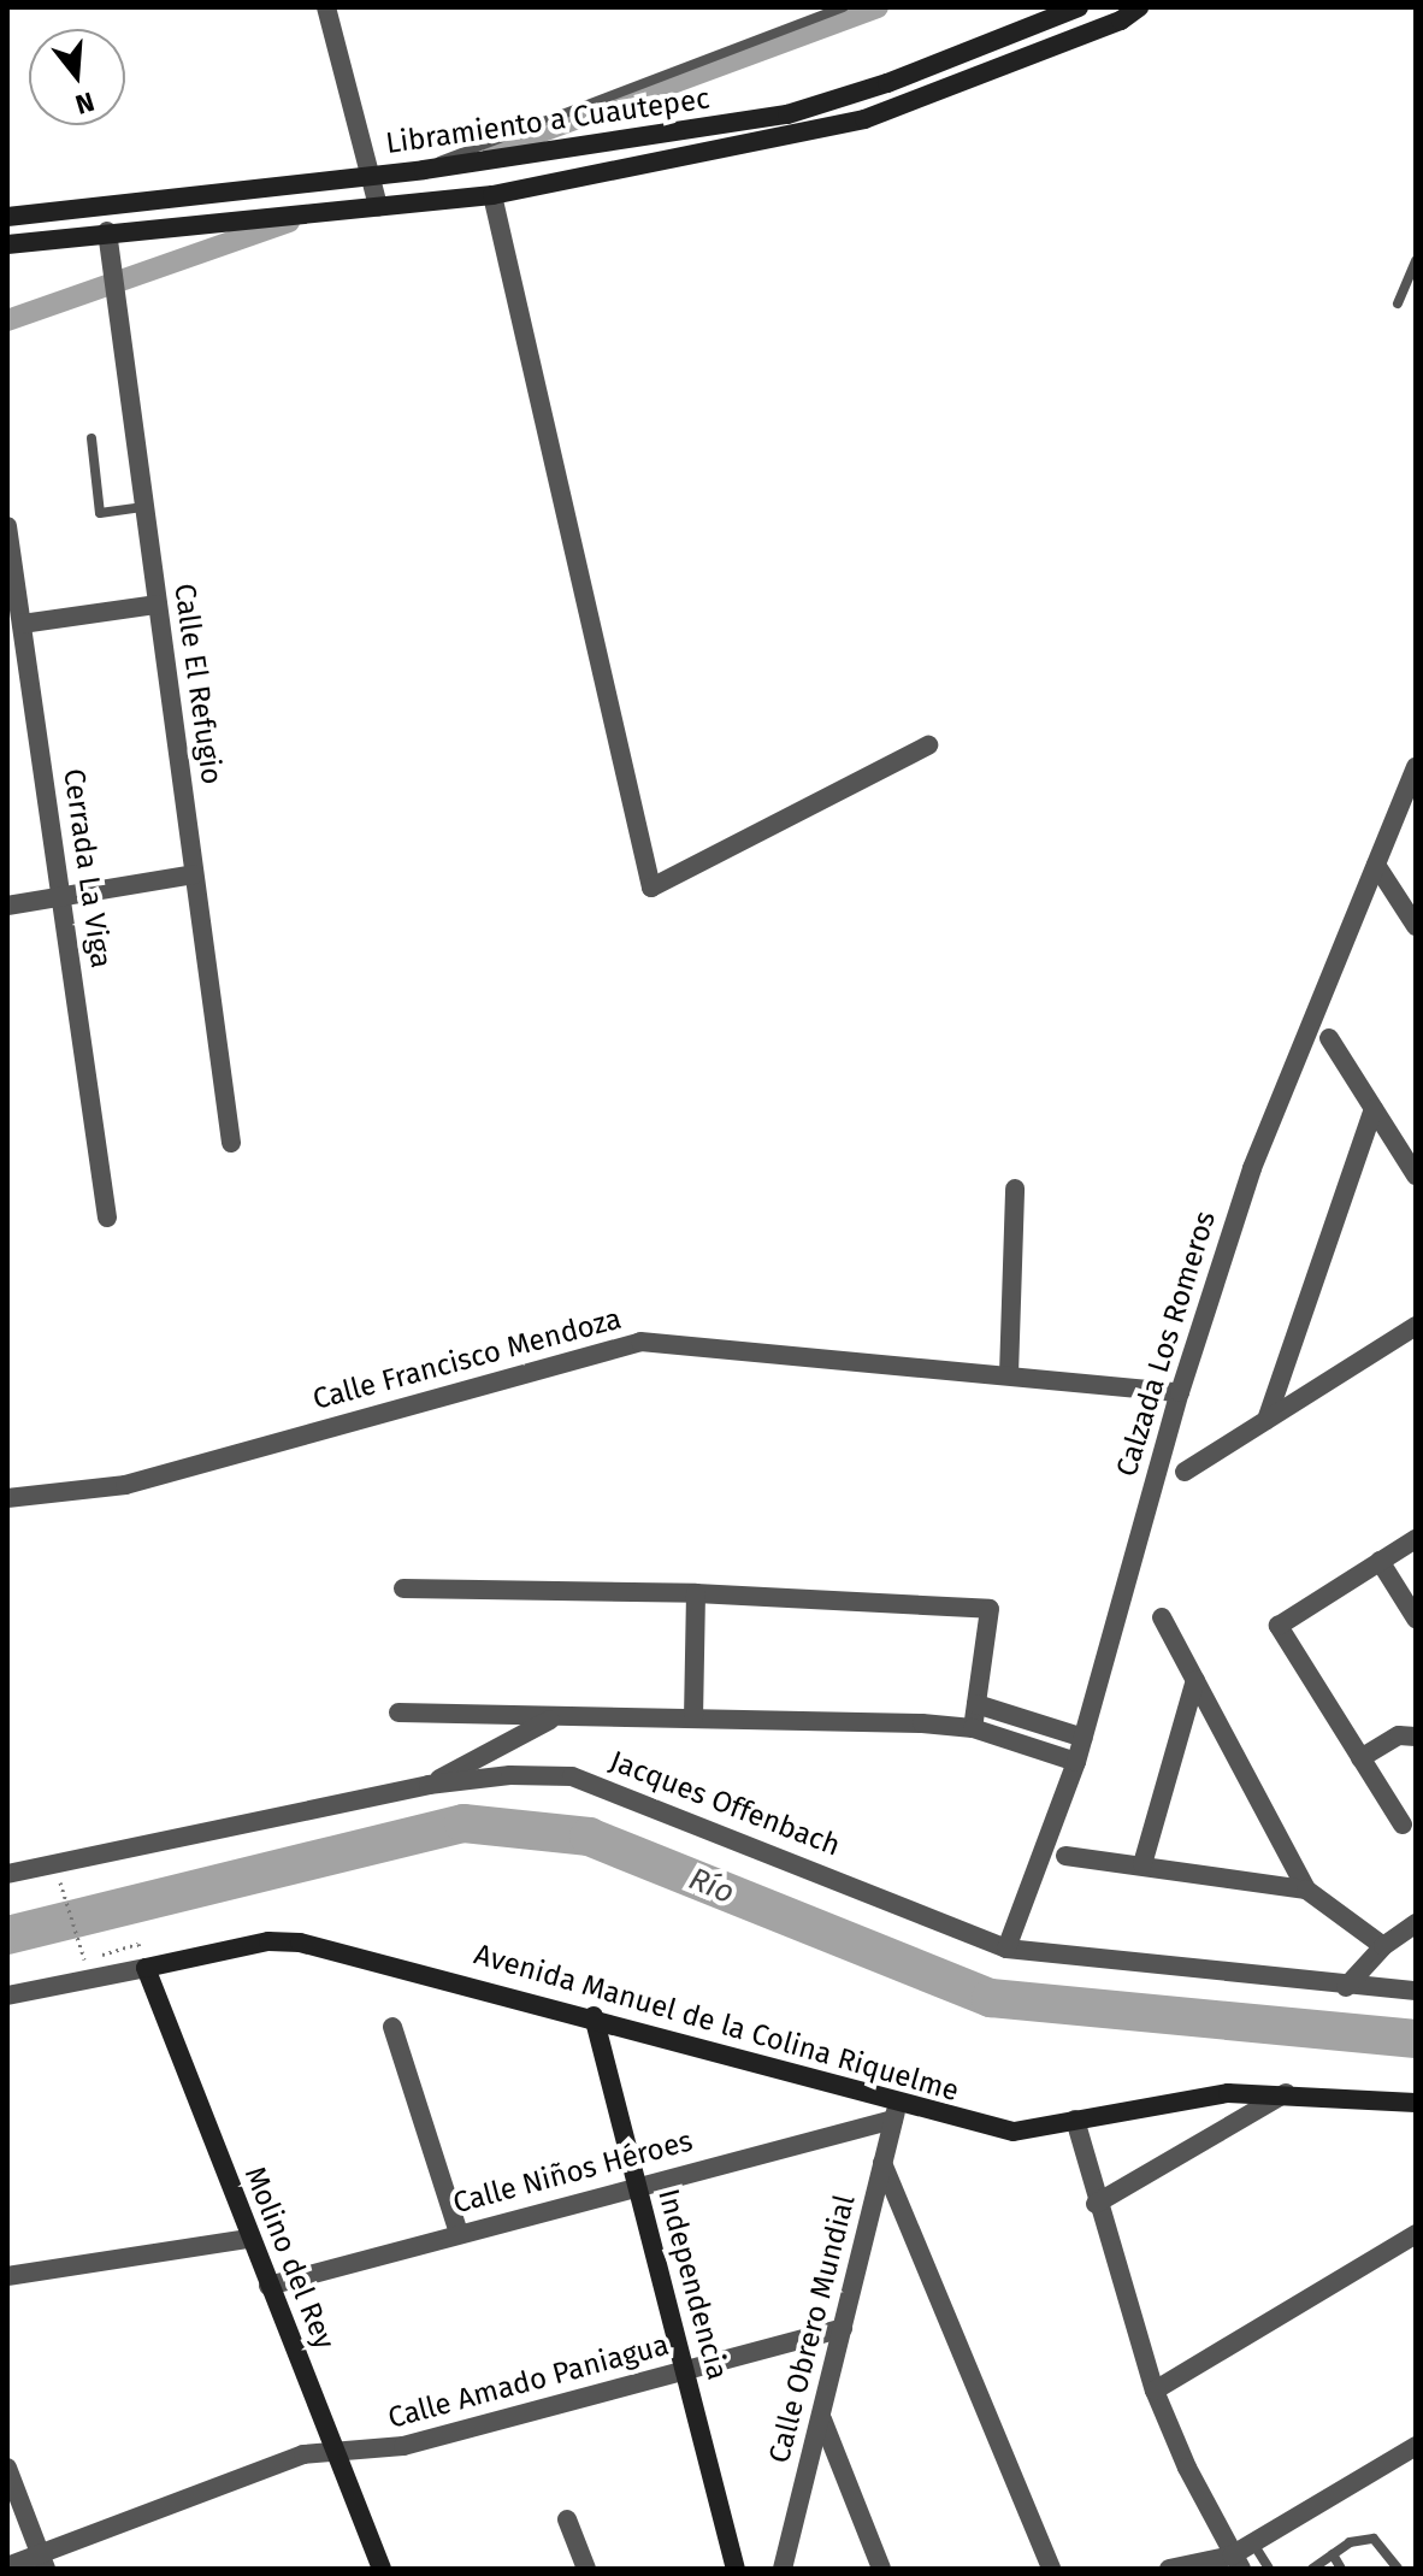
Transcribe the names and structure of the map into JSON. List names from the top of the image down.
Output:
{
  "streets": {
    "street": [
      "Libramiento a Cuautepec",
      "Calle El Refugio",
      "Cerrada La Viga",
      "Calzada Los Romeros",
      "Calle Francisco Mendoza",
      "Jacques Offenbach",
      "Avenida Manuel de la Colina Riquelme",
      "Calle Niños Héroes",
      "Molino del Rey",
      "Independencia",
      "Calle Obrero Mundial",
      "Calle Amado Paniagua"
    ]
  },
  "crossings": [
    ["Libramiento a Cuautepec", "Calle El Refugio"],
    ["Calzada Los Romeros", "Calle Francisco Mendoza"],
    ["Calzada Los Romeros", "Jacques Offenbach"],
    ["Avenida Manuel de la Colina Riquelme", "Calle Niños Héroes"],
    ["Avenida Manuel de la Colina Riquelme", "Molino del Rey"],
    ["Avenida Manuel de la Colina Riquelme", "Independencia"],
    ["Avenida Manuel de la Colina Riquelme", "Calle Obrero Mundial"],
    ["Calle Niños Héroes", "Molino del Rey"],
    ["Calle Niños Héroes", "Independencia"],
    ["Calle Niños Héroes", "Calle Obrero Mundial"],
    ["Molino del Rey", "Calle Amado Paniagua"],
    ["Independencia", "Calle Amado Paniagua"],
    ["Calle Obrero Mundial", "Calle Amado Paniagua"]
  ],
  "water": ["Río"],
  "north": "bottom"
}
